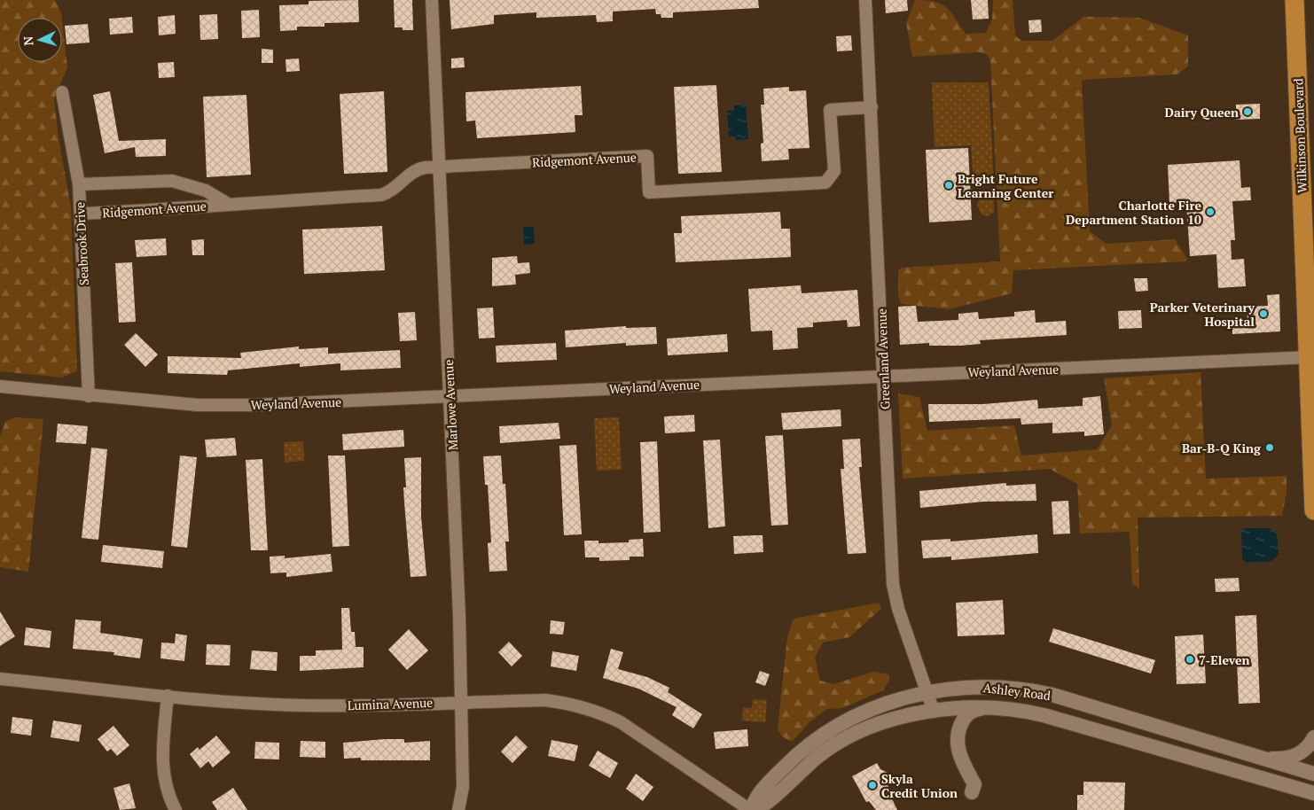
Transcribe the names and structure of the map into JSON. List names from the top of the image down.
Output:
{
  "streets": {
    "main road": ["Wilkinson Boulevard"],
    "street": [
      "Ridgemont Avenue",
      "Seabrook Drive",
      "Greenland Avenue",
      "Weyland Avenue",
      "Marlowe Avenue",
      "Ashley Road",
      "Lumina Avenue"
    ]
  },
  "crossings": [
    ["Wilkinson Boulevard", "Weyland Avenue"],
    ["Ridgemont Avenue", "Seabrook Drive"],
    ["Ridgemont Avenue", "Greenland Avenue"],
    ["Ridgemont Avenue", "Marlowe Avenue"],
    ["Seabrook Drive", "Weyland Avenue"],
    ["Greenland Avenue", "Weyland Avenue"],
    ["Greenland Avenue", "Ashley Road"],
    ["Weyland Avenue", "Marlowe Avenue"],
    ["Marlowe Avenue", "Lumina Avenue"],
    ["Ashley Road", "Lumina Avenue"]
  ],
  "places": [
    "Dairy Queen",
    "Bright Future Learning Center",
    "Charlotte Fire Department Station 10",
    "Parker Veterinary Hospital",
    "Bar-B-Q King",
    "7-Eleven",
    "Skyla Credit Union"
  ],
  "north": "left"
}
